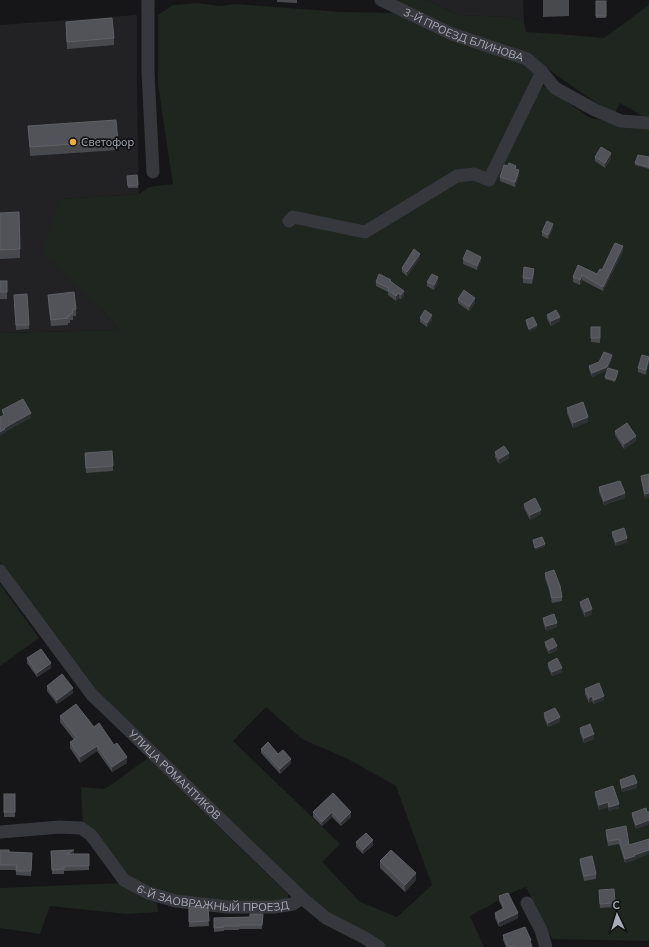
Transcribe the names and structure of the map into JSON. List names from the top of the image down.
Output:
{
  "streets": {
    "street": ["3-Й ПРОЕЗД БЛИНОВА", "УЛИЦА РОМАНТИКОВ", "6-Й ЗАОВРАЖНЫЙ ПРОЕЗД"]
  },
  "crossings": [
    ["УЛИЦА РОМАНТИКОВ", "6-Й ЗАОВРАЖНЫЙ ПРОЕЗД"]
  ],
  "places": ["Светофор"],
  "north": "top"
}
